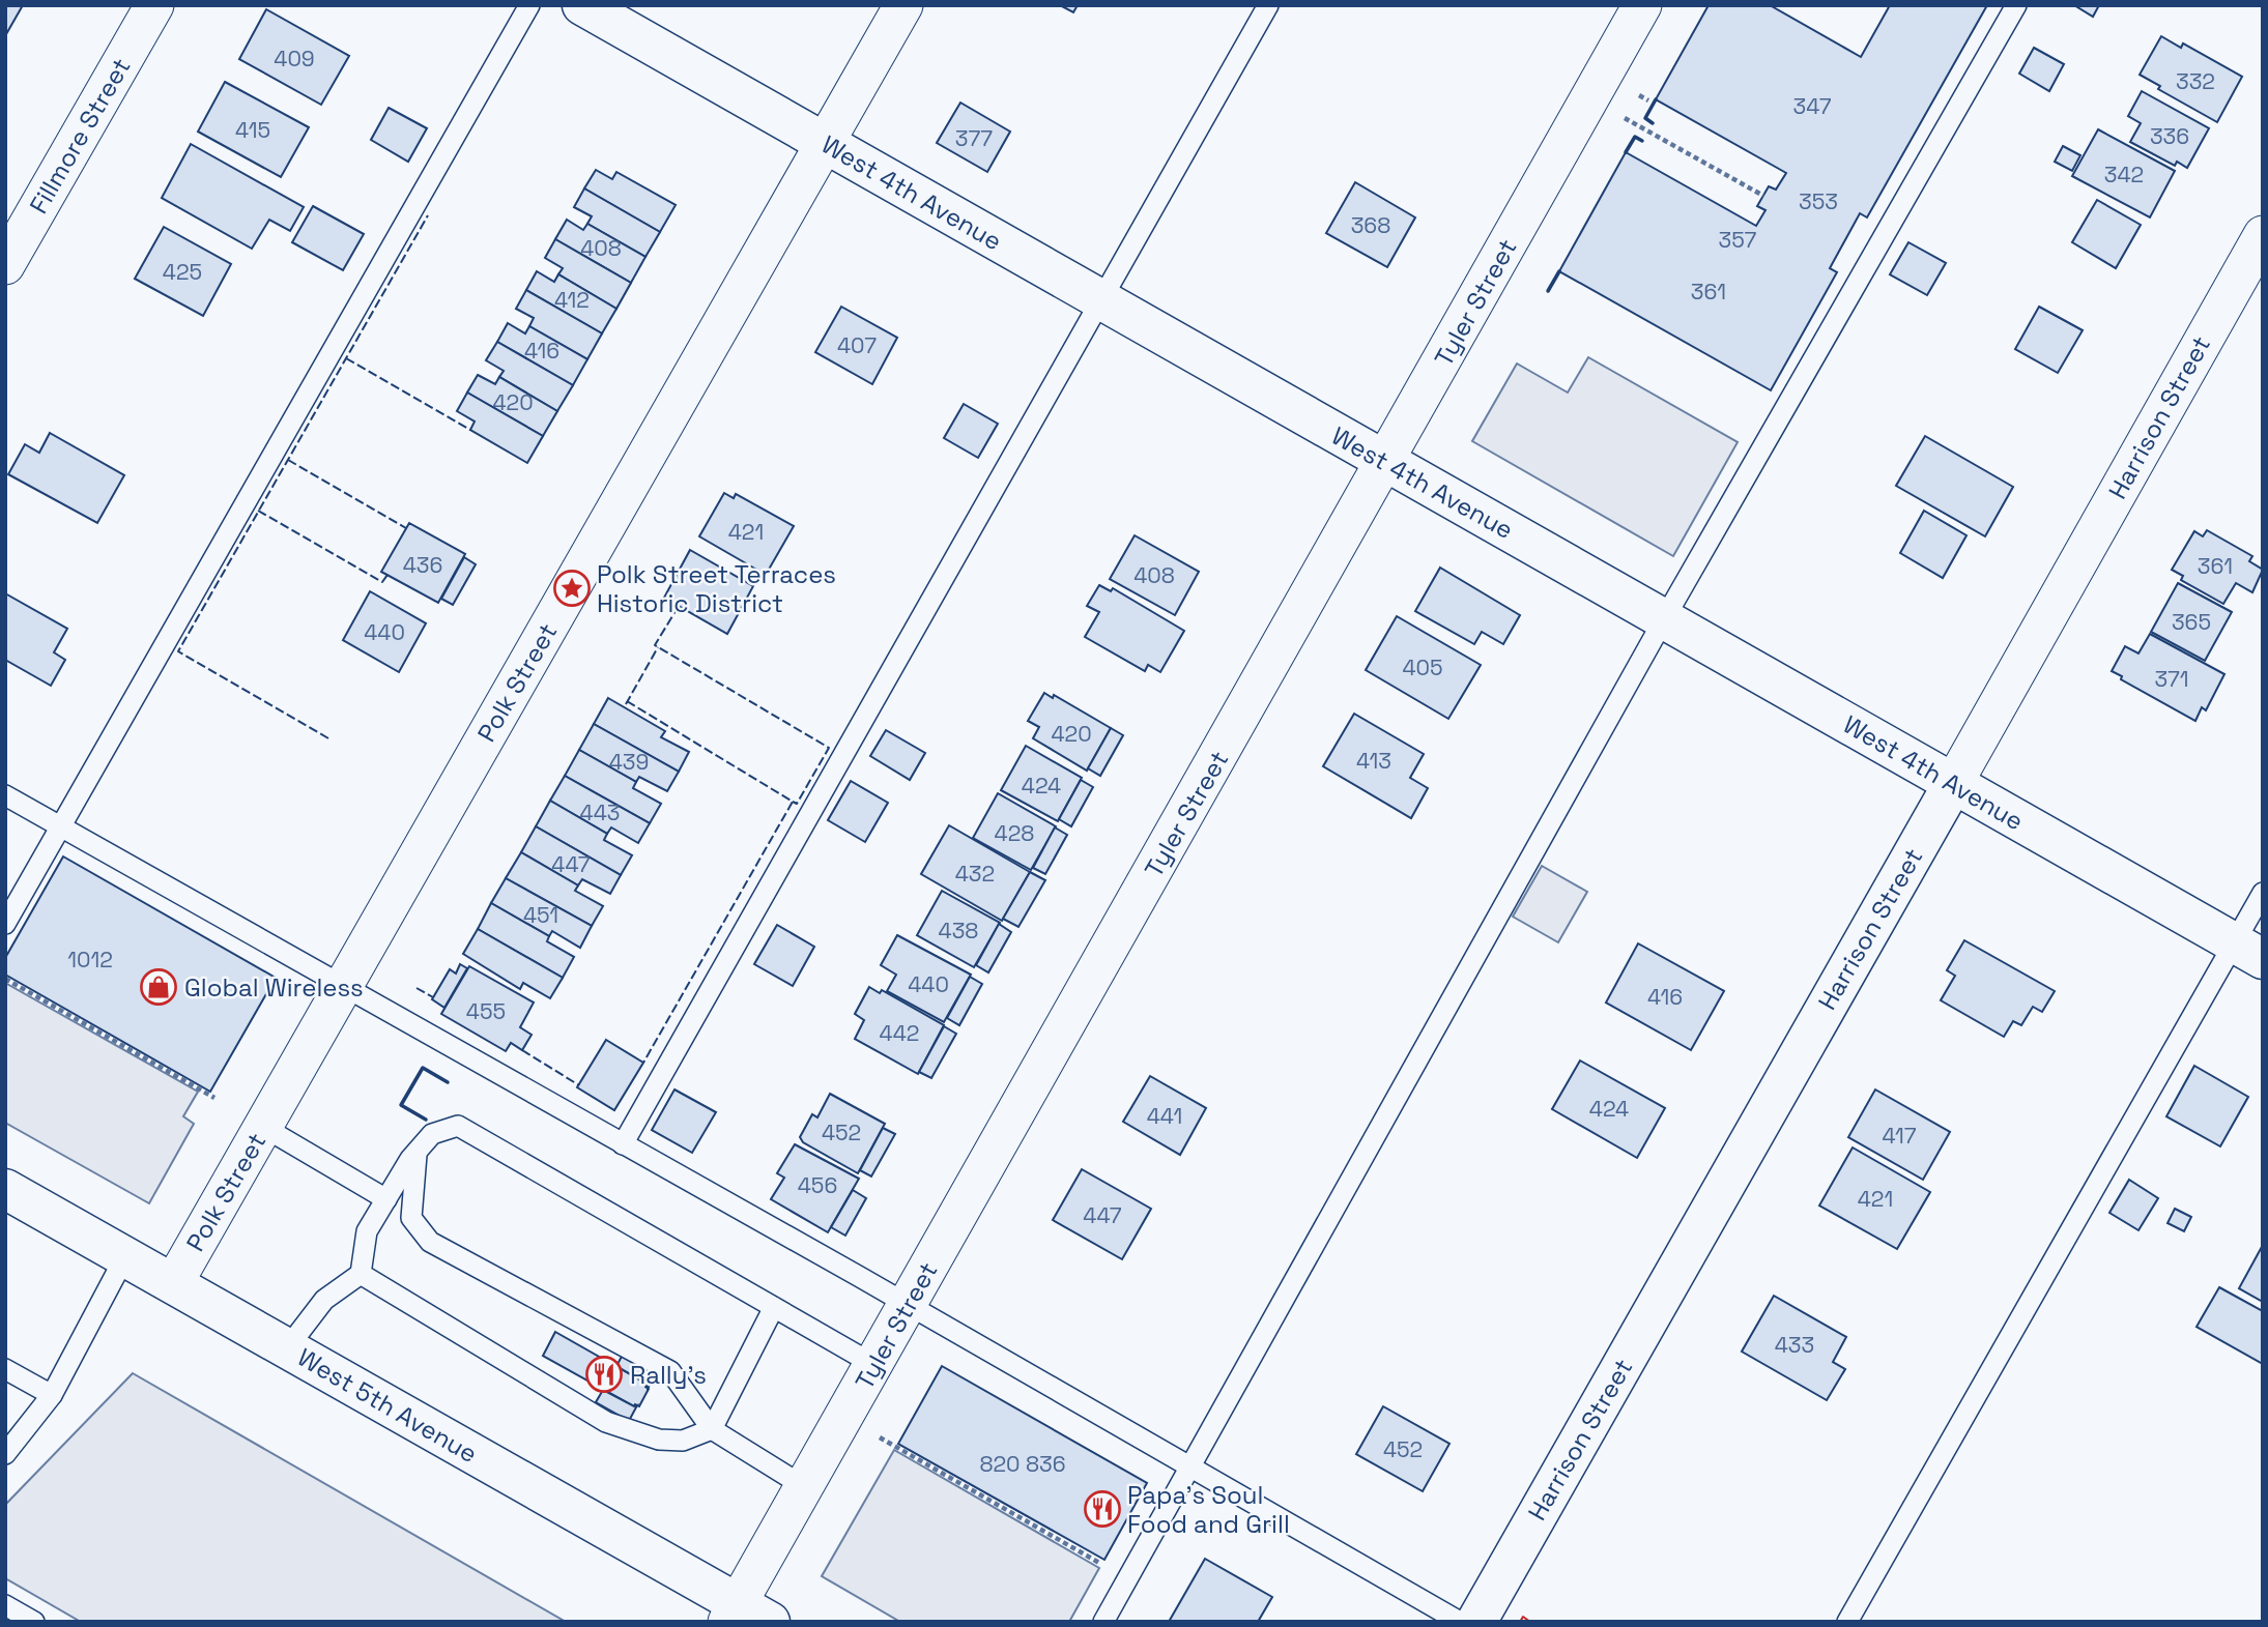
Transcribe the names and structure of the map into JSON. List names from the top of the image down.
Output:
{
  "streets": {
    "main road": ["West 4th Avenue", "Harrison Street", "West 5th Avenue"],
    "street": ["Fillmore Street", "Tyler Street", "Polk Street"]
  },
  "crossings": [
    ["West 4th Avenue", "Tyler Street"],
    ["West 4th Avenue", "Harrison Street"],
    ["West 4th Avenue", "Polk Street"],
    ["Tyler Street", "West 5th Avenue"],
    ["Polk Street", "West 5th Avenue"]
  ],
  "places": {
    "place": ["Polk Street Terraces Historic District"],
    "shop": ["Global Wireless"],
    "restaurant": ["Rally's", "Papa's Soul Food and Grill"]
  },
  "house_numbers": [
    "409",
    "332",
    "347",
    "415",
    "336",
    "377",
    "342",
    "353",
    "368",
    "357",
    "408",
    "425",
    "361",
    "412",
    "407",
    "416",
    "420",
    "421",
    "436",
    "361",
    "408",
    "365",
    "440",
    "405",
    "371",
    "420",
    "413",
    "439",
    "424",
    "443",
    "428",
    "447",
    "432",
    "451",
    "438",
    "1012",
    "440",
    "416",
    "455",
    "442",
    "424",
    "441",
    "452",
    "417",
    "456",
    "421",
    "447",
    "433",
    "452",
    "820 836"
  ]
}
